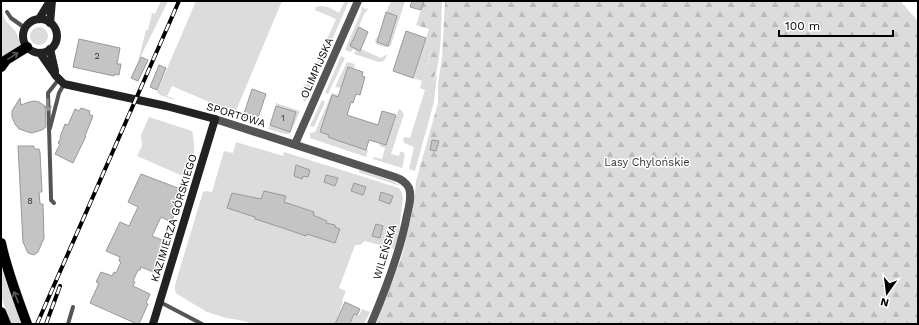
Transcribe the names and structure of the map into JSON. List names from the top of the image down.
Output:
{
  "streets": {
    "street": [
      "OLIMPIJSKA",
      "SPORTOWA",
      "KAZIMIERZA GÓRSKIEGO",
      "WILEŃSKA"
    ]
  },
  "crossings": [
    ["OLIMPIJSKA", "SPORTOWA"],
    ["SPORTOWA", "KAZIMIERZA GÓRSKIEGO"],
    ["SPORTOWA", "WILEŃSKA"]
  ],
  "parks": ["Lasy Chylońskie"],
  "house_numbers": ["2", "1", "8"],
  "scale_bar": "100 m",
  "north": "bottom"
}
